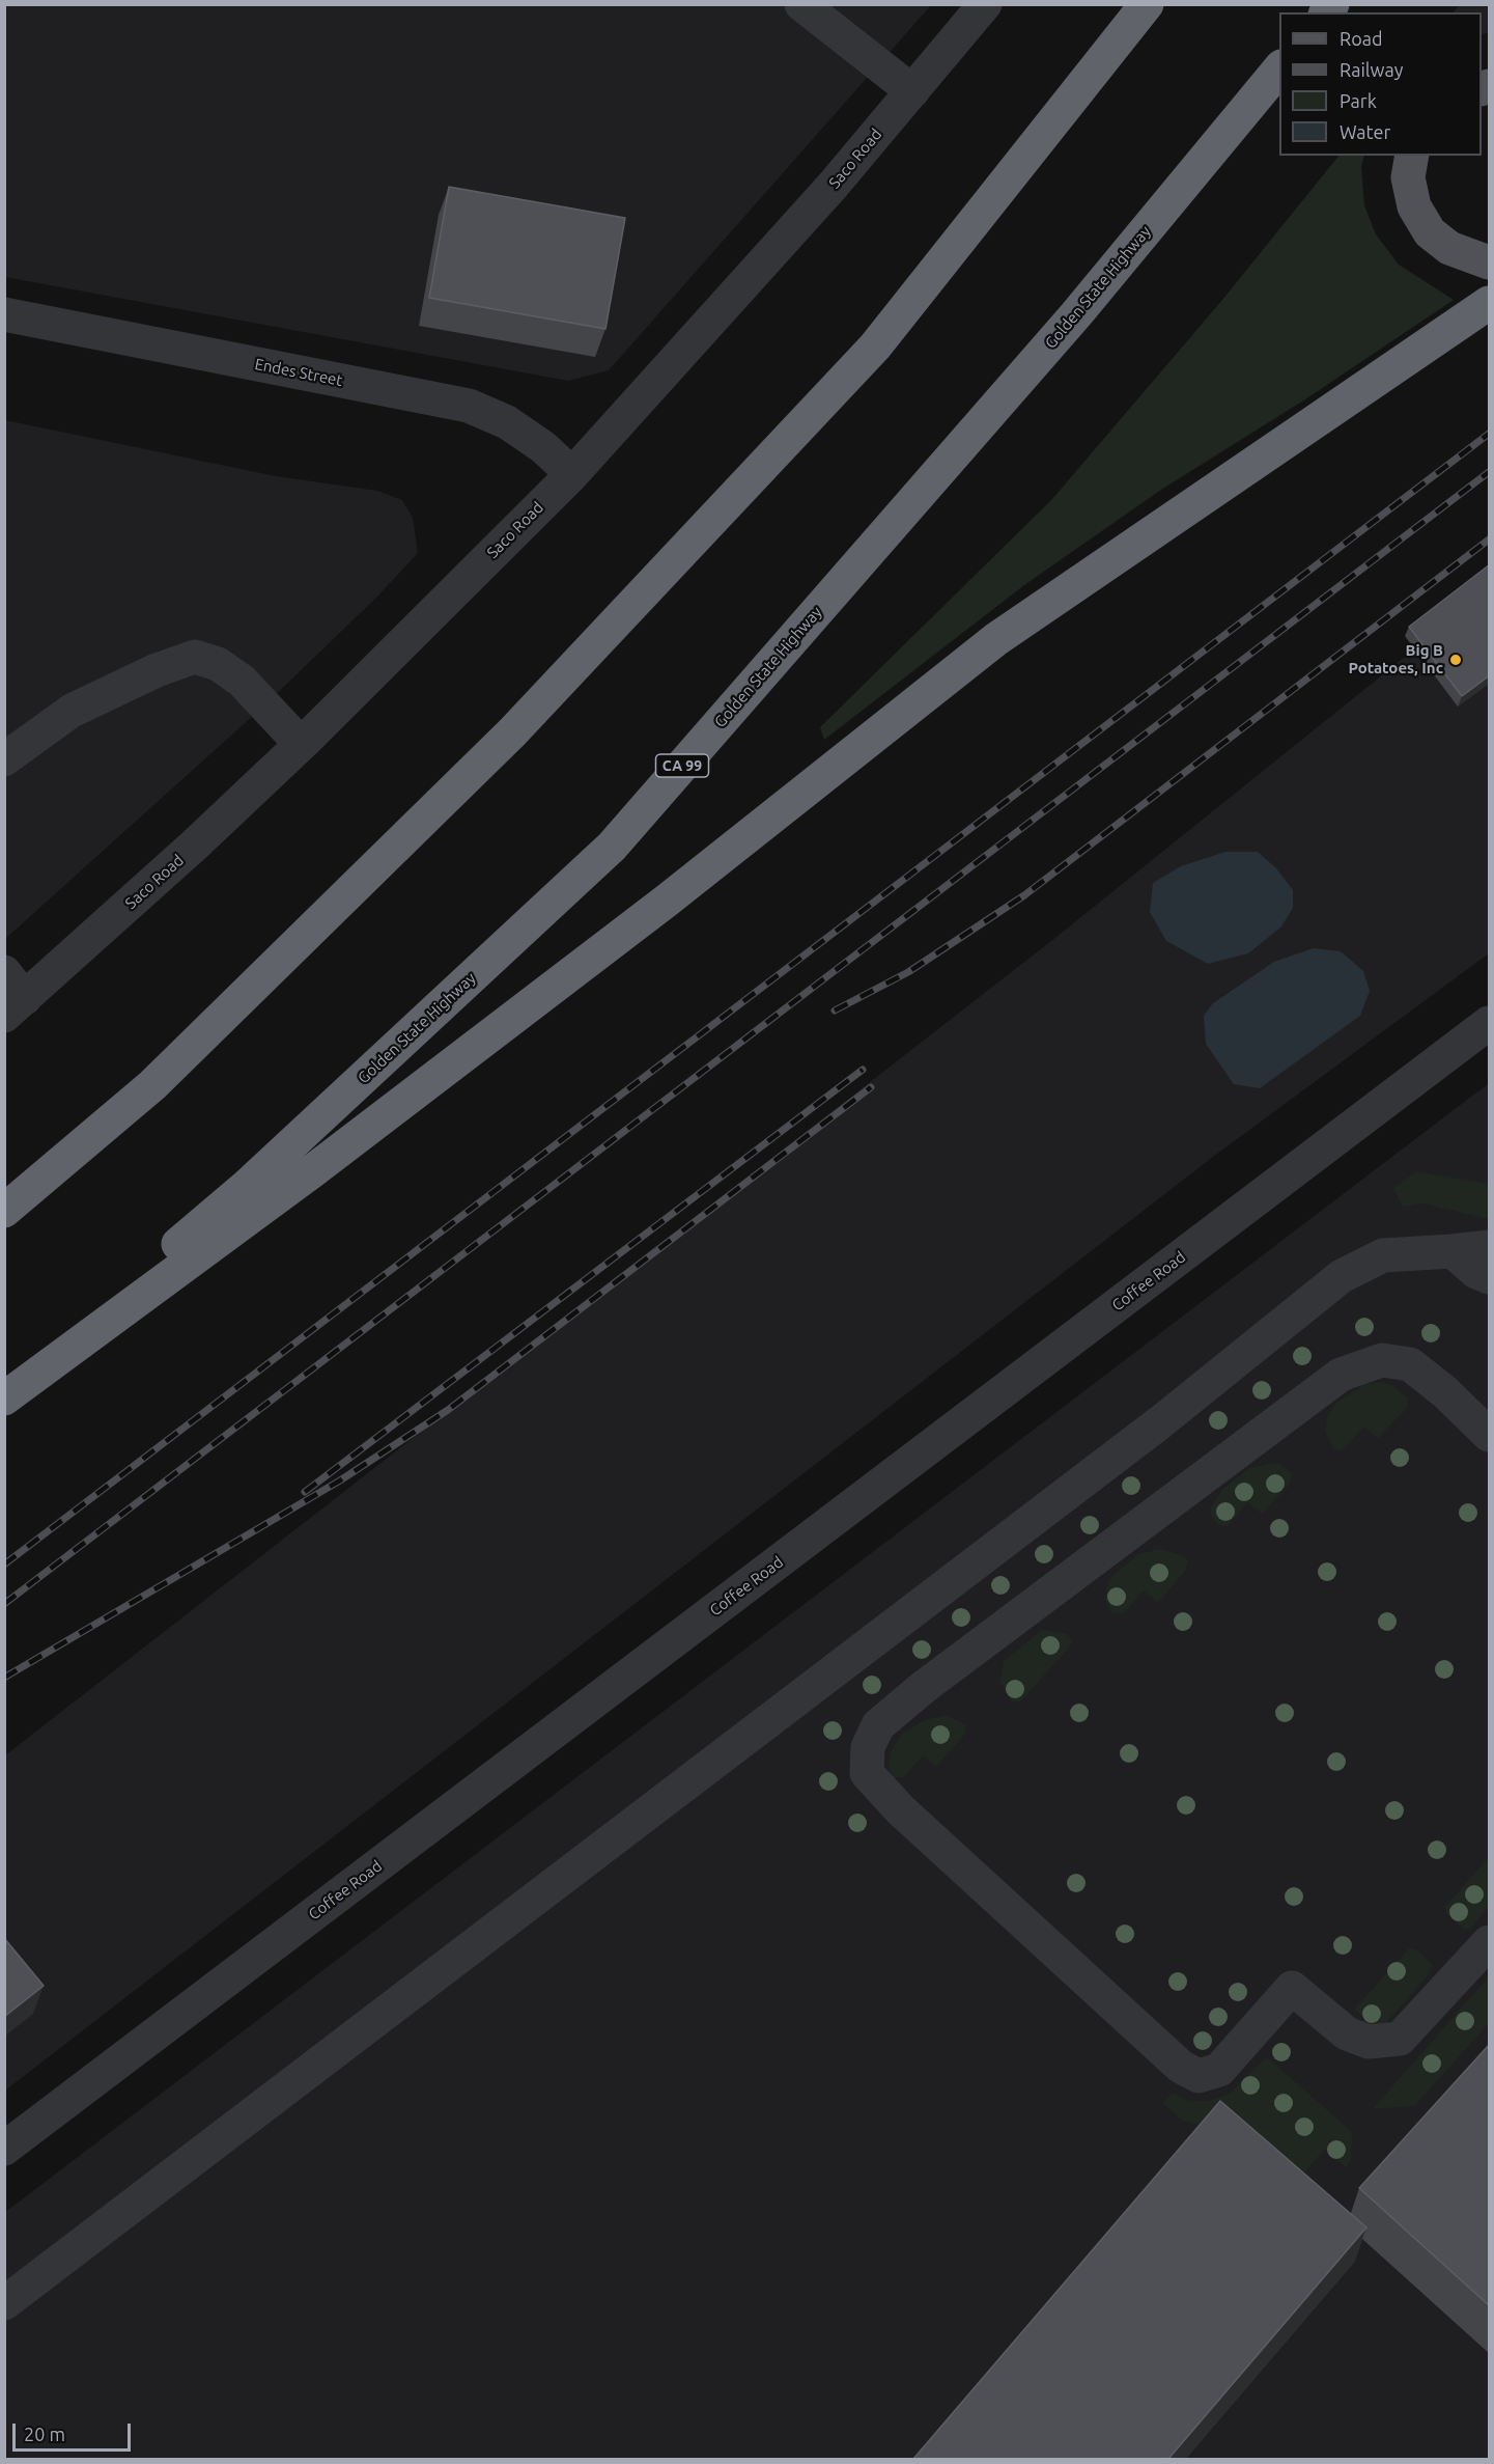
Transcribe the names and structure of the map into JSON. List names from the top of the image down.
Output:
{
  "streets": {
    "highway": ["Golden State Highway", "CA 99"],
    "street": ["Saco Road", "Endes Street", "Coffee Road"]
  },
  "crossings": [
    ["Saco Road", "Endes Street"]
  ],
  "places": ["Big B Potatoes, Inc"],
  "legend": [
    "Road",
    "Railway",
    "Park",
    "Water"
  ],
  "scale_bar": "20 m"
}
